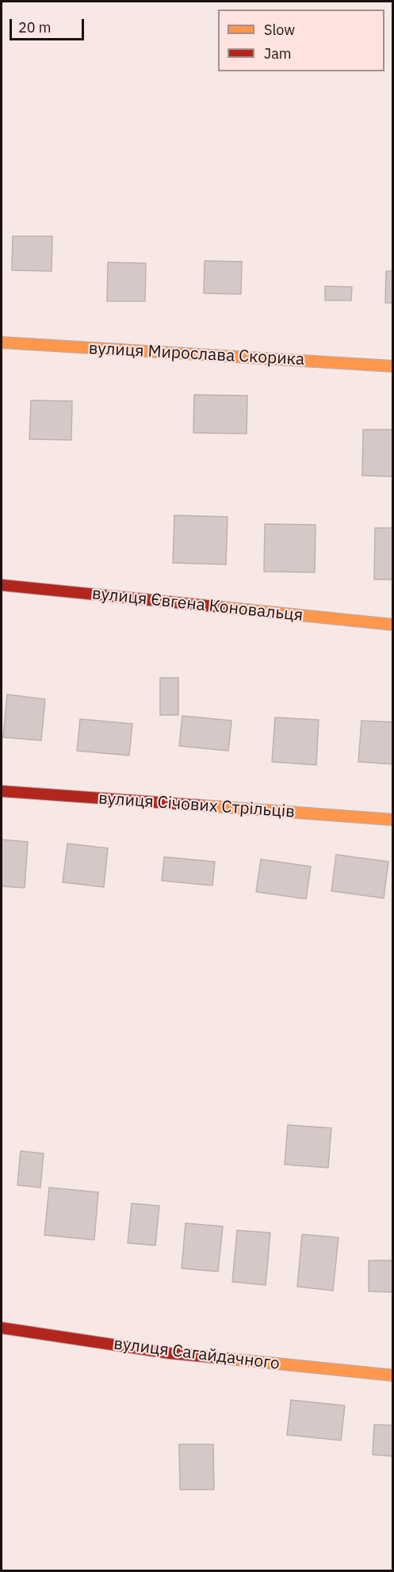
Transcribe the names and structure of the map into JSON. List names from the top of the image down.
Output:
{
  "streets": {
    "street": [
      "вулиця Мирослава Скорика",
      "вулиця Євгена Коновальця",
      "вулиця Січових Стрільців",
      "вулиця Сагайдачного"
    ]
  },
  "legend": ["Slow", "Jam"],
  "scale_bar": "20 m"
}
